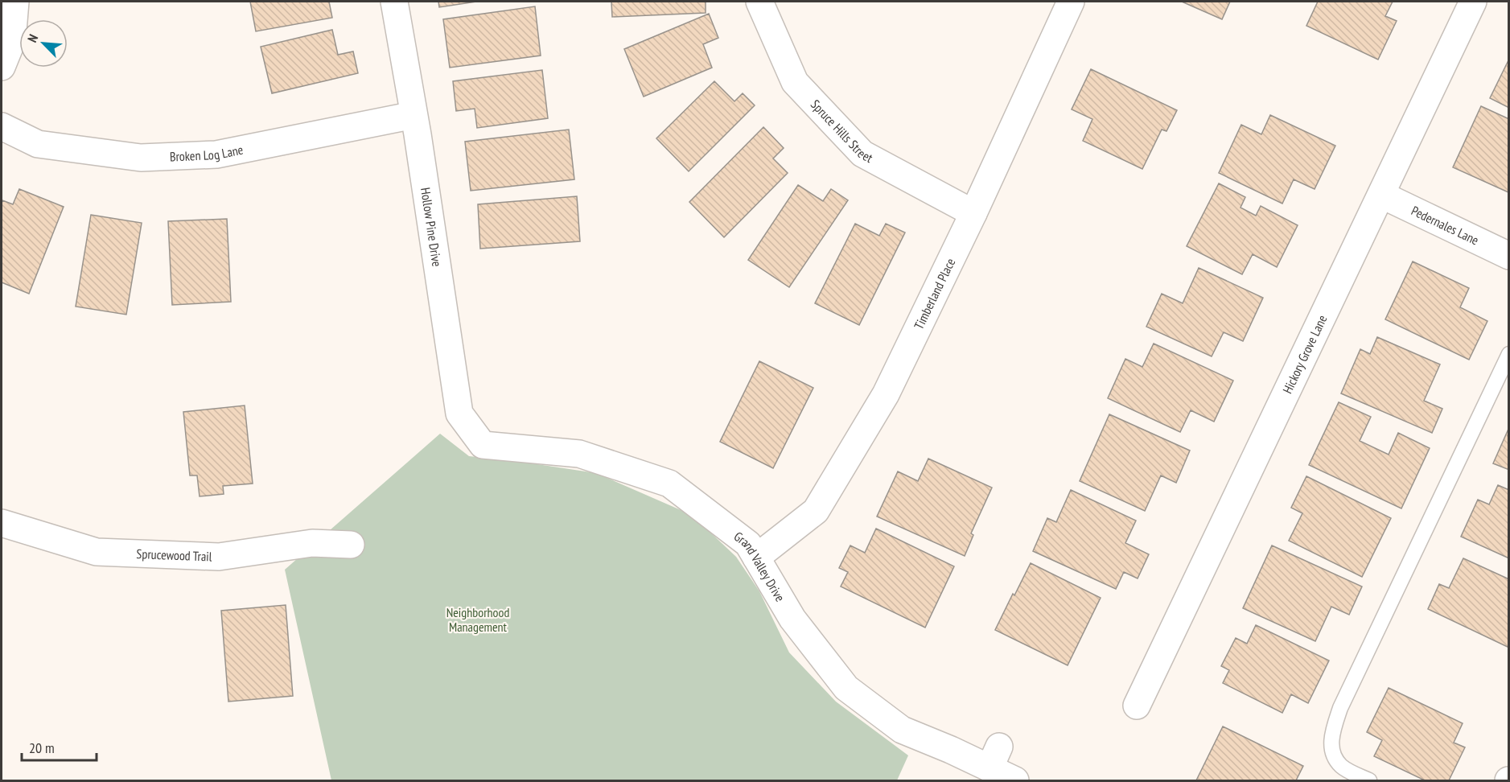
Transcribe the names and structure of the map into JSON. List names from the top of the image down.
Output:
{
  "streets": {
    "street": [
      "Spruce Hills Street",
      "Broken Log Lane",
      "Pedernales Lane",
      "Hollow Pine Drive",
      "Timberland Place",
      "Hickory Grove Lane",
      "Sprucewood Trail",
      "Grand Valley Drive"
    ]
  },
  "crossings": [
    ["Spruce Hills Street", "Timberland Place"],
    ["Broken Log Lane", "Hollow Pine Drive"],
    ["Pedernales Lane", "Hickory Grove Lane"],
    ["Hollow Pine Drive", "Grand Valley Drive"],
    ["Timberland Place", "Grand Valley Drive"]
  ],
  "parks": ["Neighborhood Management"],
  "scale_bar": "20 m",
  "north": "top left"
}
